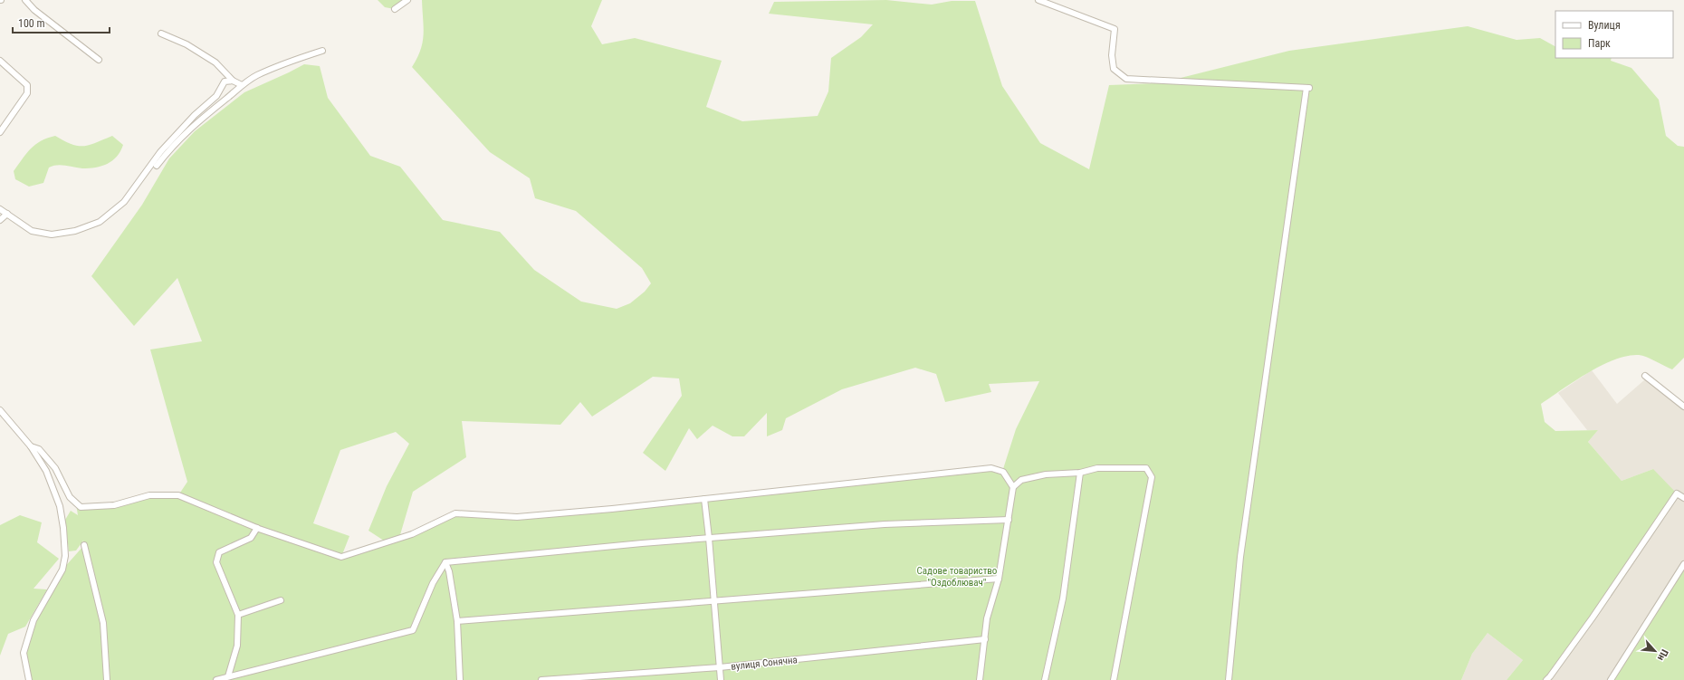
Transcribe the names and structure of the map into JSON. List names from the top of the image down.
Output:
{
  "streets": {
    "street": ["вулиця Сонячна"]
  },
  "parks": ["Садове товариство \"Оздоблювач\""],
  "legend": ["Вулиця", "Парк"],
  "scale_bar": "100 m",
  "north": "bottom right"
}
